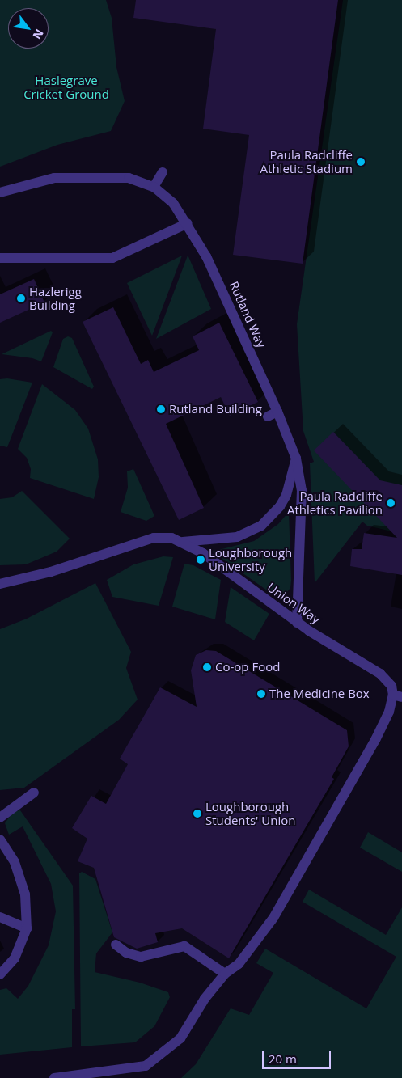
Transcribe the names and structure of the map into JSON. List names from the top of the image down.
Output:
{
  "streets": {
    "street": ["Rutland Way", "Union Way"]
  },
  "crossings": [
    ["Rutland Way", "Union Way"]
  ],
  "parks": ["Haslegrave Cricket Ground"],
  "places": [
    "Paula Radcliffe Athletic Stadium",
    "Hazlerigg Building",
    "Rutland Building",
    "Paula Radcliffe Athletics Pavilion",
    "Loughborough University",
    "Co-op Food",
    "The Medicine Box",
    "Loughborough Students' Union"
  ],
  "scale_bar": "20 m",
  "north": "bottom right"
}
